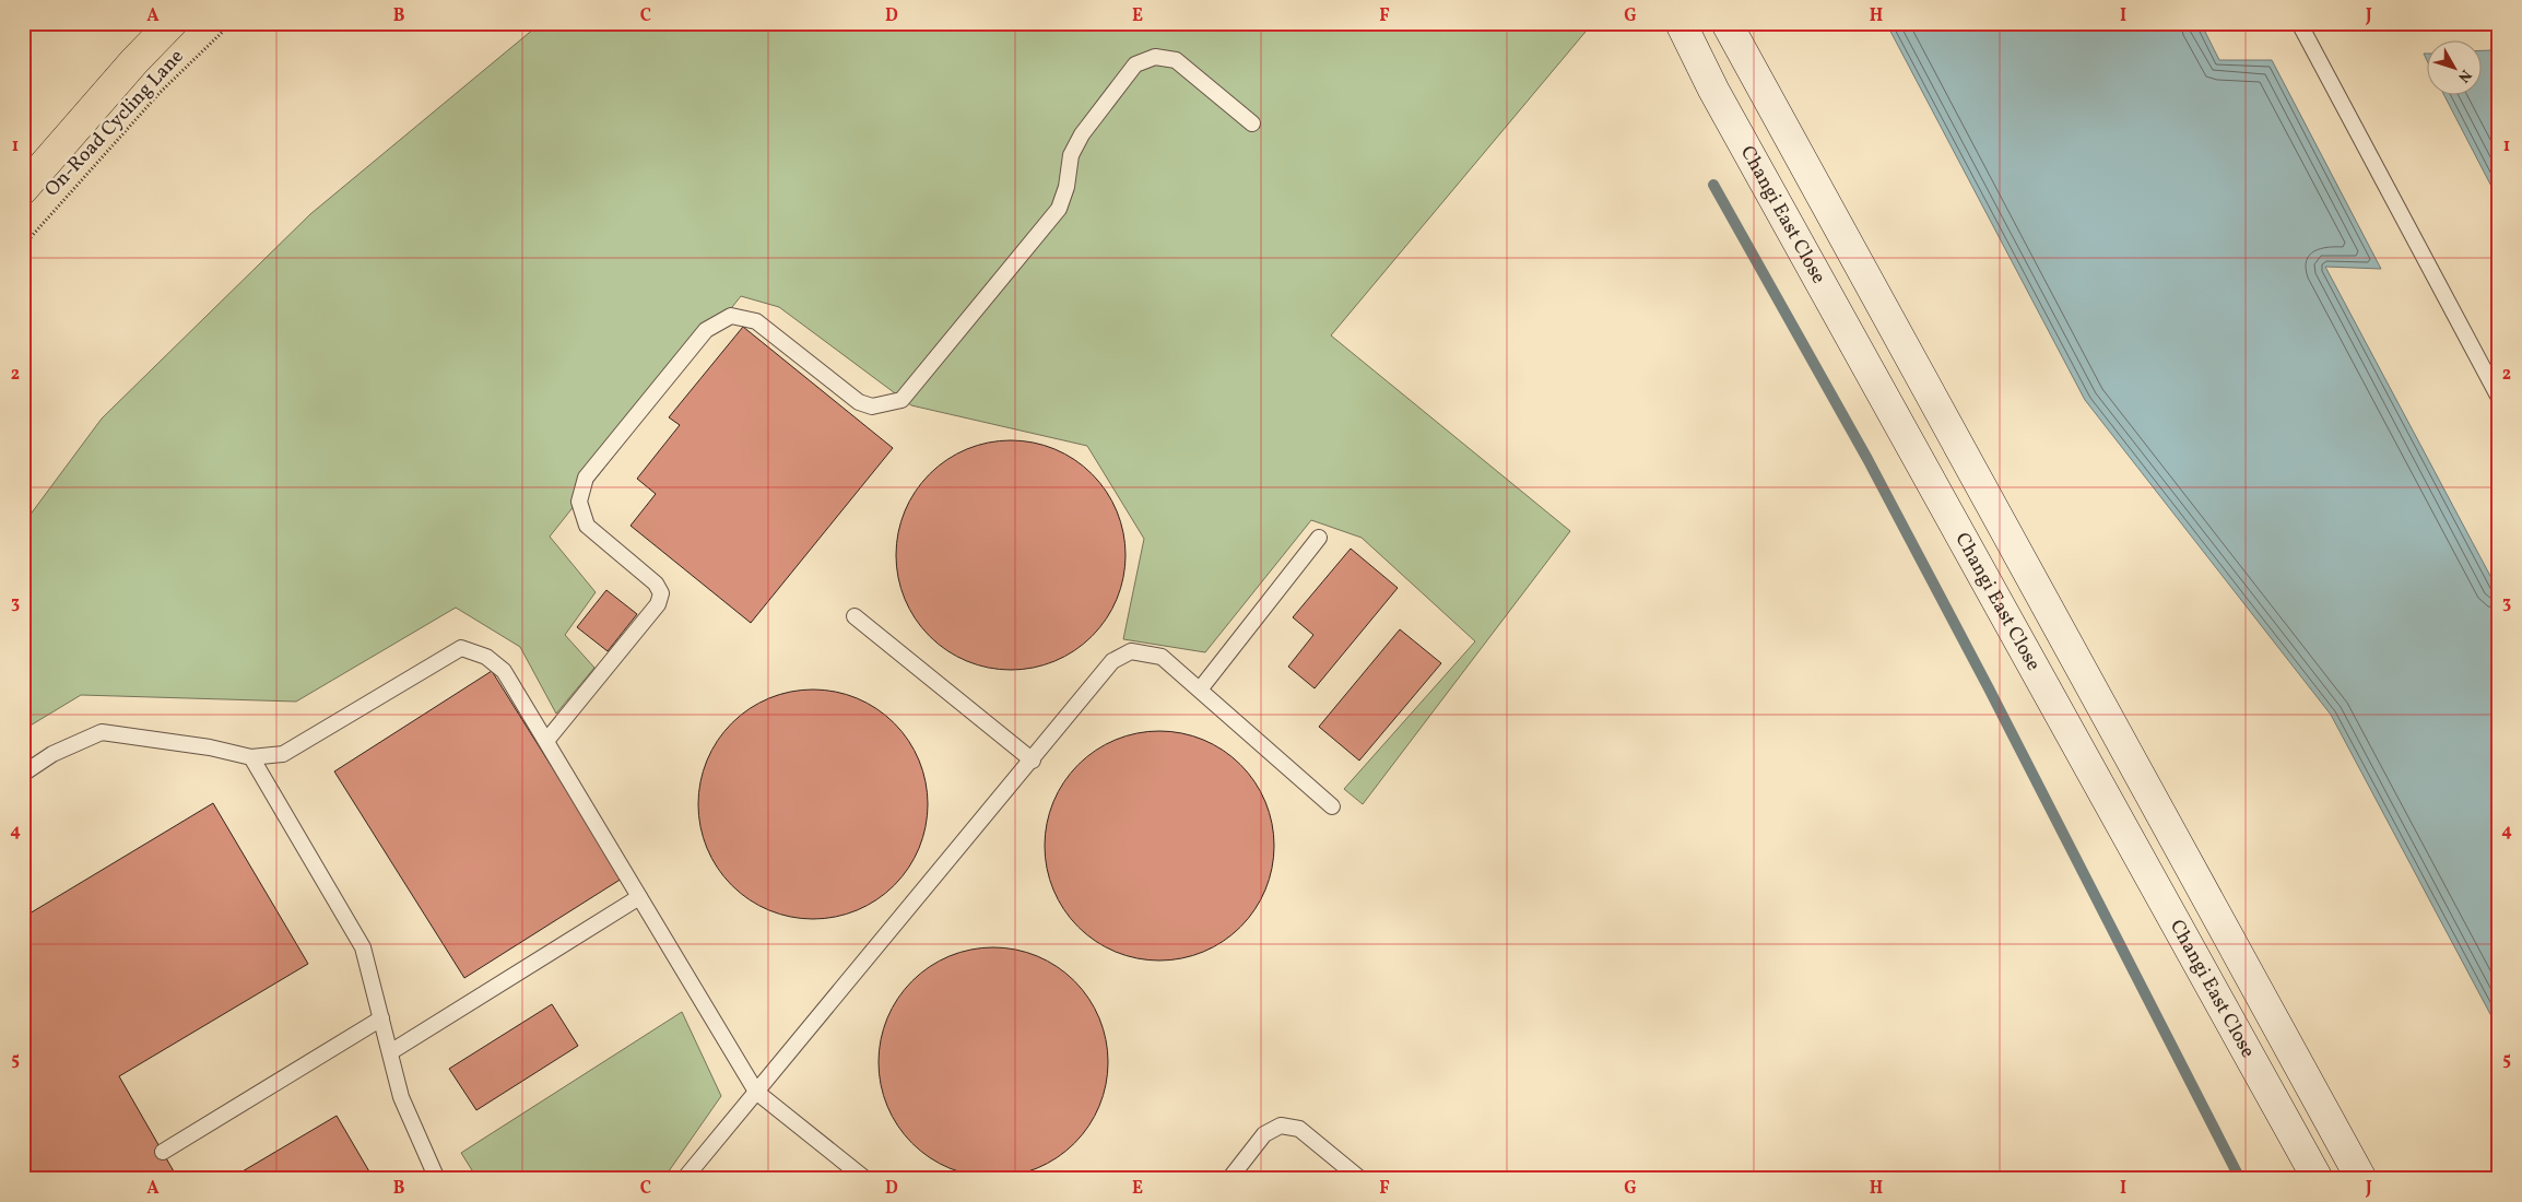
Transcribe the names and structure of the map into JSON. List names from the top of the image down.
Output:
{
  "streets": {
    "street": ["Changi East Close"],
    "path": ["On-Road Cycling Lane"]
  },
  "north": "bottom right",
  "grid": {
    "columns": [
      "A",
      "B",
      "C",
      "D",
      "E",
      "F",
      "G",
      "H",
      "I",
      "J"
    ],
    "rows": [
      "1",
      "2",
      "3",
      "4",
      "5"
    ]
  }
}
